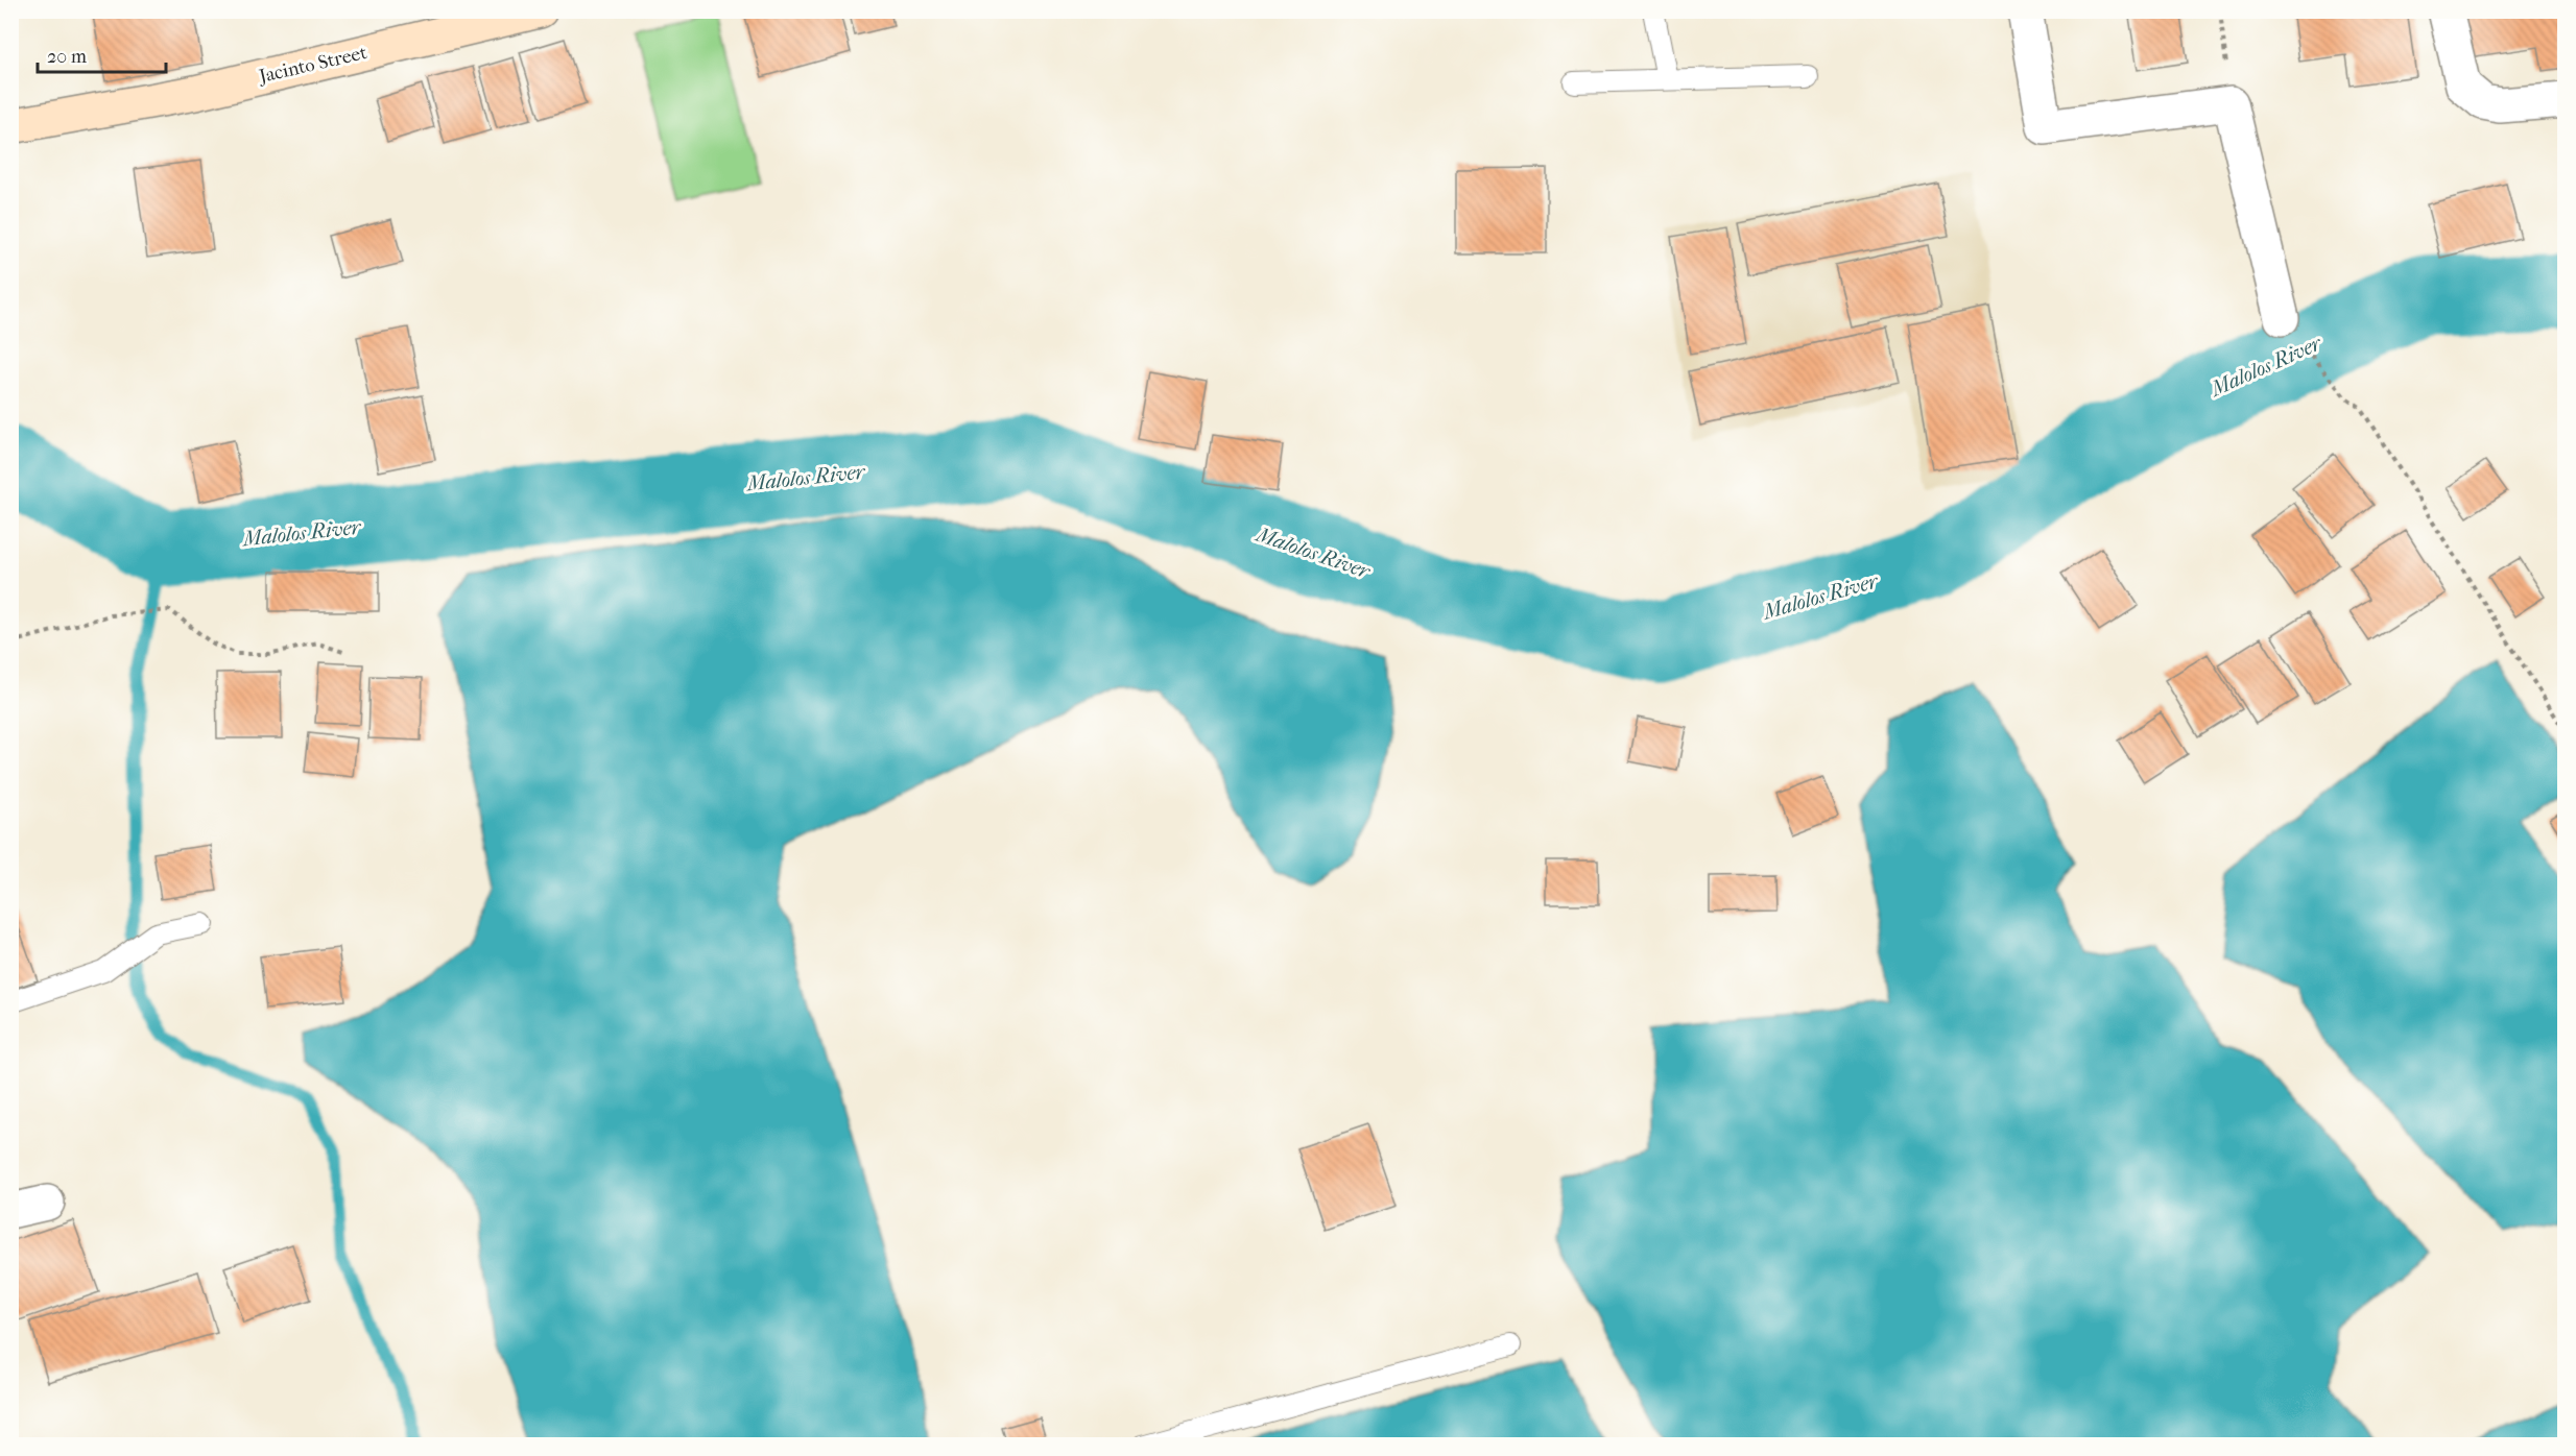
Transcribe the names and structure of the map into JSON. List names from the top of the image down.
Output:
{
  "streets": {
    "main road": ["Jacinto Street"]
  },
  "water": ["Malolos River"],
  "scale_bar": "20 m"
}
